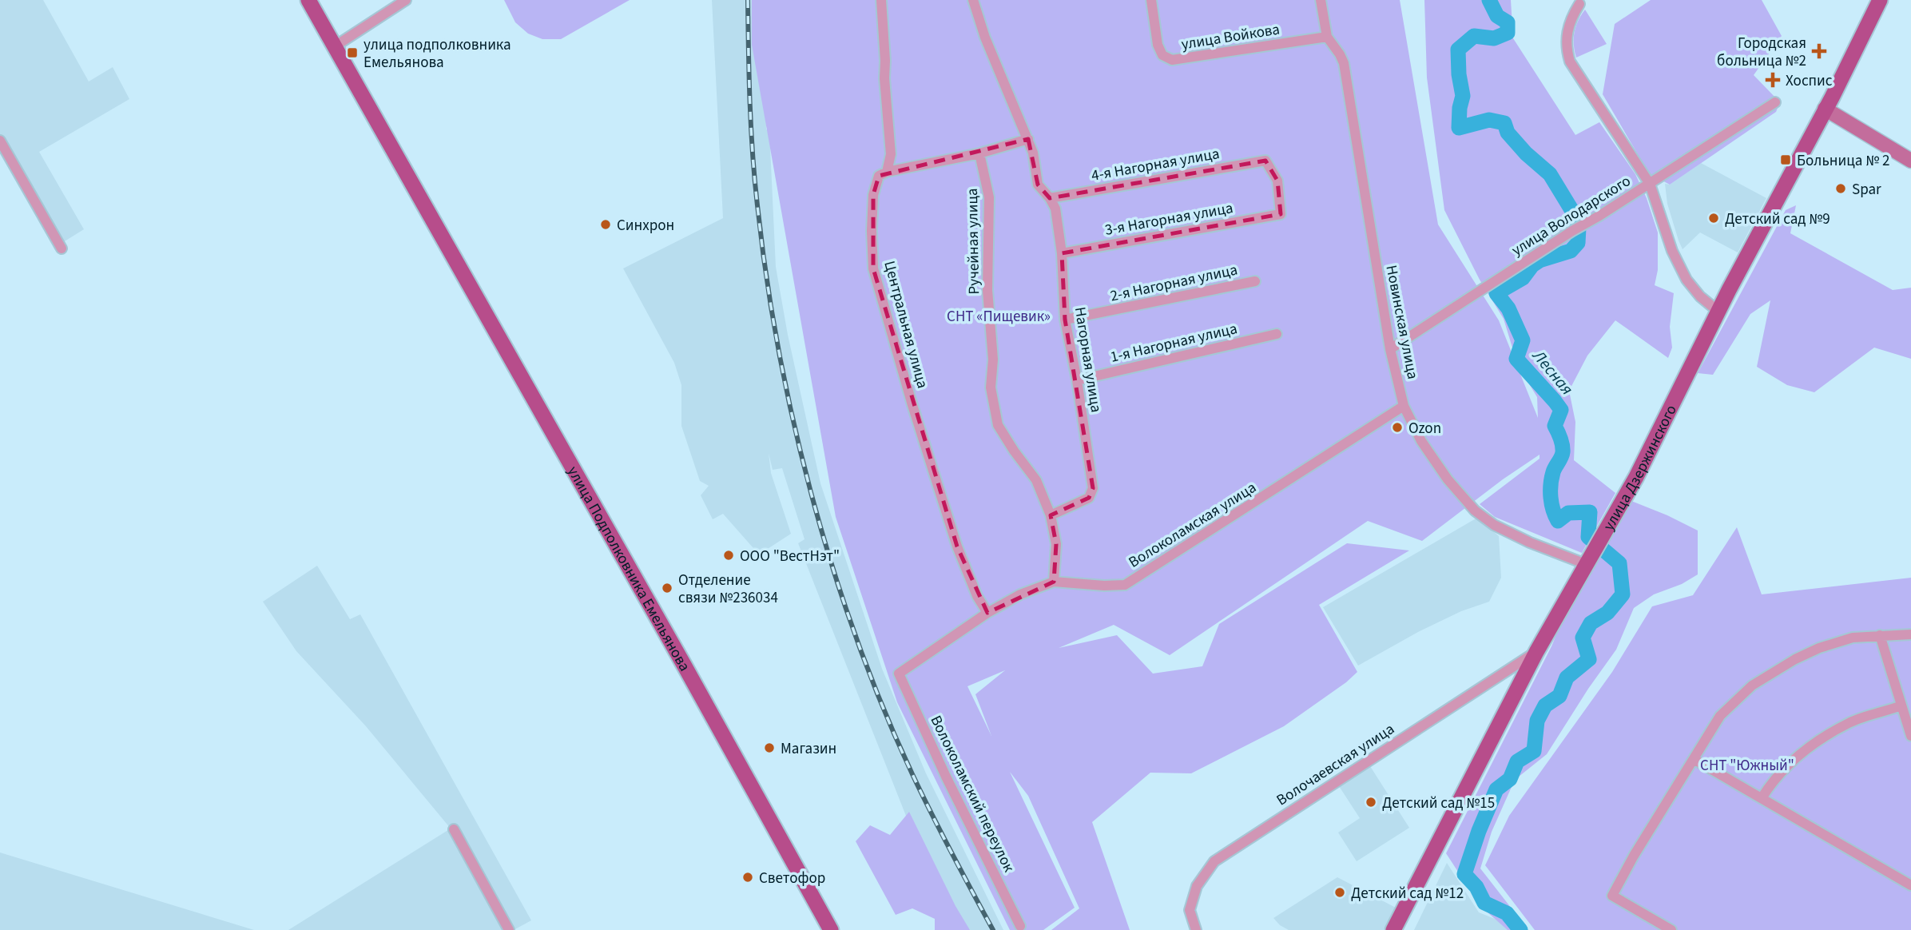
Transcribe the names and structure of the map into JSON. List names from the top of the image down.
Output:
{
  "streets": {
    "main road": ["улица Дзержинского", "улица Подполковника Емельянова"],
    "street": [
      "улица Войкова",
      "4-я Нагорная улица",
      "улица Володарского",
      "3-я Нагорная улица",
      "Ручейная улица",
      "2-я Нагорная улица",
      "Новинская улица",
      "Центральная улица",
      "1-я Нагорная улица",
      "Нагорная улица",
      "Волоколамская улица",
      "Волочаевская улица",
      "Волоколамский переулок"
    ]
  },
  "crossings": [
    ["улица Войкова", "Новинская улица"],
    ["4-я Нагорная улица", "3-я Нагорная улица"],
    ["4-я Нагорная улица", "Нагорная улица"],
    ["улица Володарского", "Новинская улица"],
    ["3-я Нагорная улица", "Нагорная улица"],
    ["Ручейная улица", "Нагорная улица"],
    ["Ручейная улица", "Волоколамская улица"],
    ["2-я Нагорная улица", "Нагорная улица"],
    ["Новинская улица", "улица Дзержинского"],
    ["Новинская улица", "Волоколамская улица"],
    ["Центральная улица", "Волоколамская улица"],
    ["1-я Нагорная улица", "Нагорная улица"],
    ["улица Дзержинского", "Волочаевская улица"],
    ["Волоколамская улица", "Волоколамский переулок"]
  ],
  "water": ["Лесная"],
  "parks": ["СНТ «Пищевик»", "СНТ \"Южный\""],
  "places": {
    "health": ["Городская больница №2", "Хоспис"],
    "transit": ["улица подполковника Емельянова", "Больница № 2"],
    "other": [
      "Spar",
      "Детский сад №9",
      "Синхрон",
      "Ozon",
      "ООО \"ВестНэт\"",
      "Отделение связи №236034",
      "Магазин",
      "Детский сад №15",
      "Светофор",
      "Детский сад №12"
    ]
  }
}
